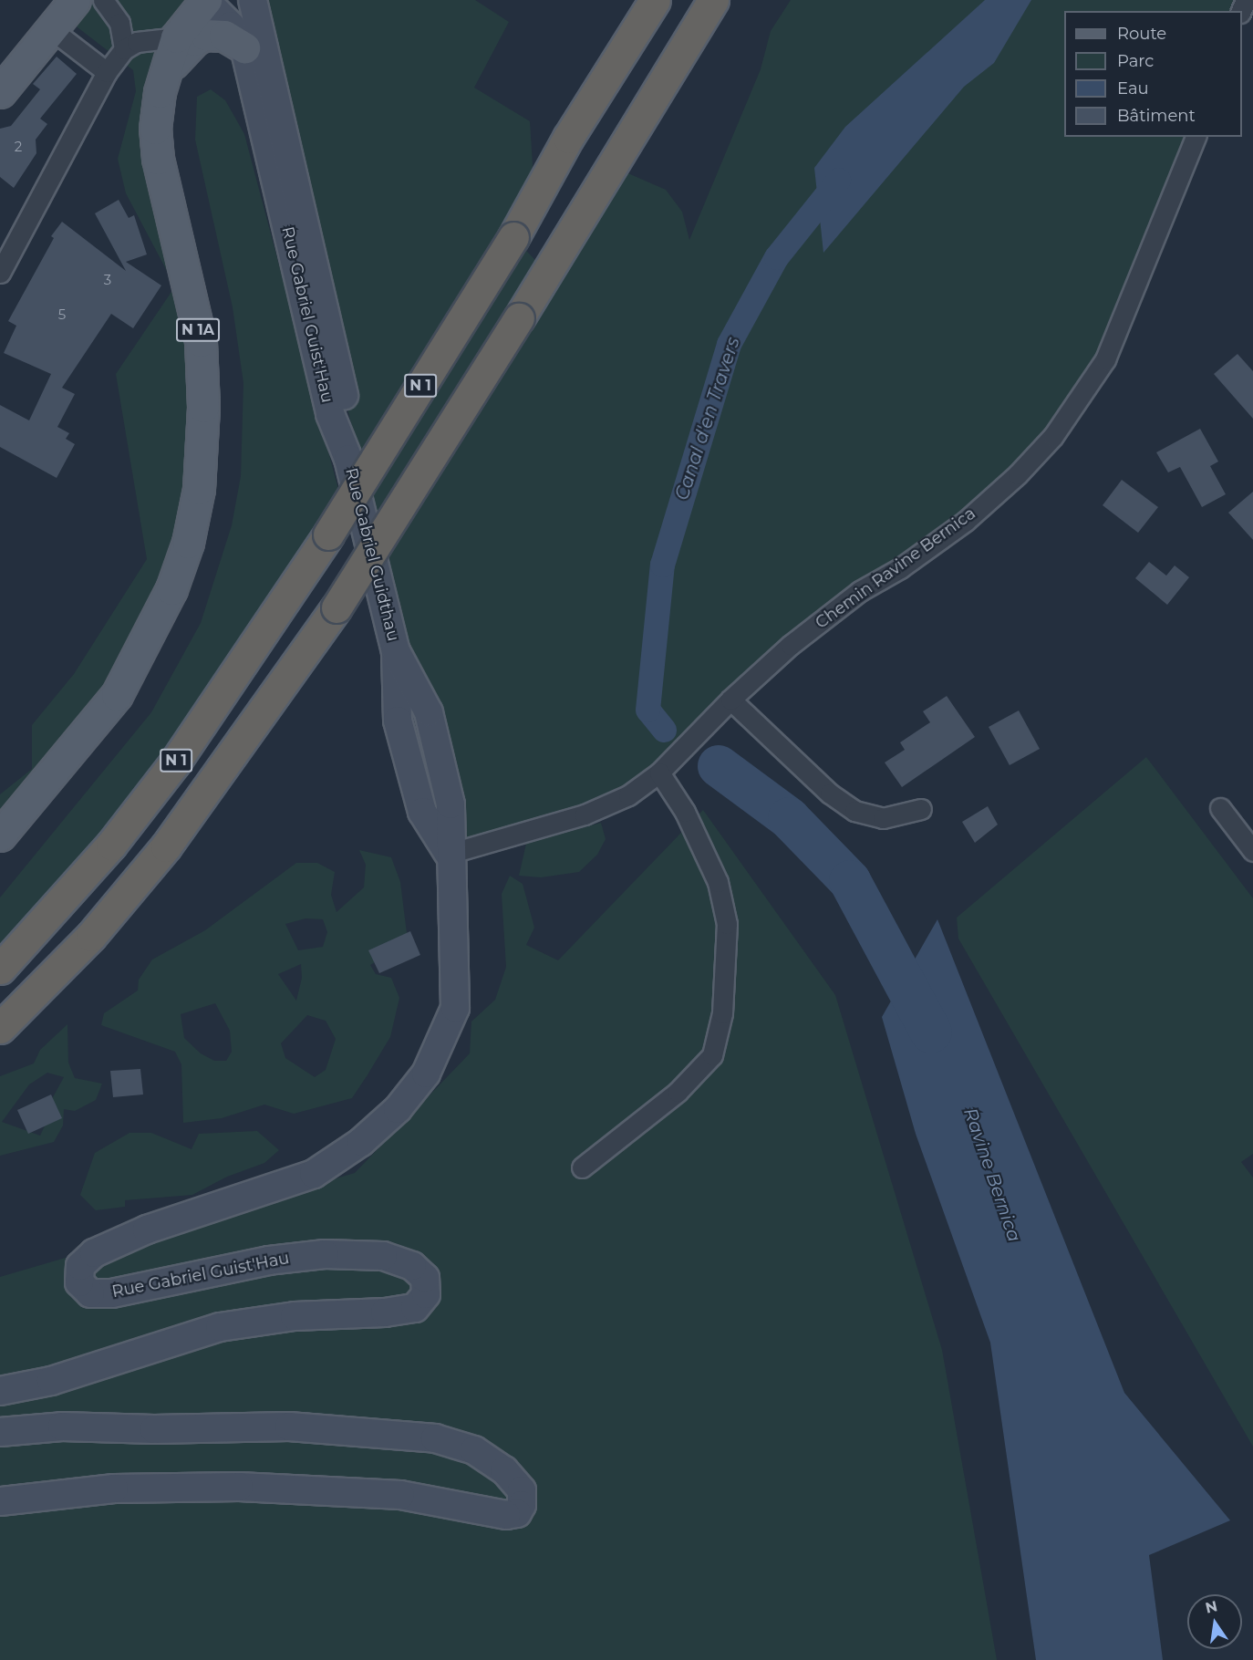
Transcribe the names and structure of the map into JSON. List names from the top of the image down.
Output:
{
  "streets": {
    "highway": ["N 1"],
    "main road": ["Rue Gabriel Guist'Hau", "N 1A", "Rue Gabriel Guidthau"],
    "street": ["Chemin Ravine Bernica"]
  },
  "crossings": [
    ["Rue Gabriel Guist'Hau", "Rue Gabriel Guidthau"],
    ["Rue Gabriel Guist'Hau", "Chemin Ravine Bernica"],
    ["Rue Gabriel Guidthau", "Chemin Ravine Bernica"]
  ],
  "water": ["Canal d'en Travers", "Ravine Bernica"],
  "house_numbers": ["2", "3", "5"],
  "legend": [
    "Route",
    "Parc",
    "Eau",
    "Bâtiment"
  ],
  "north": "top"
}
